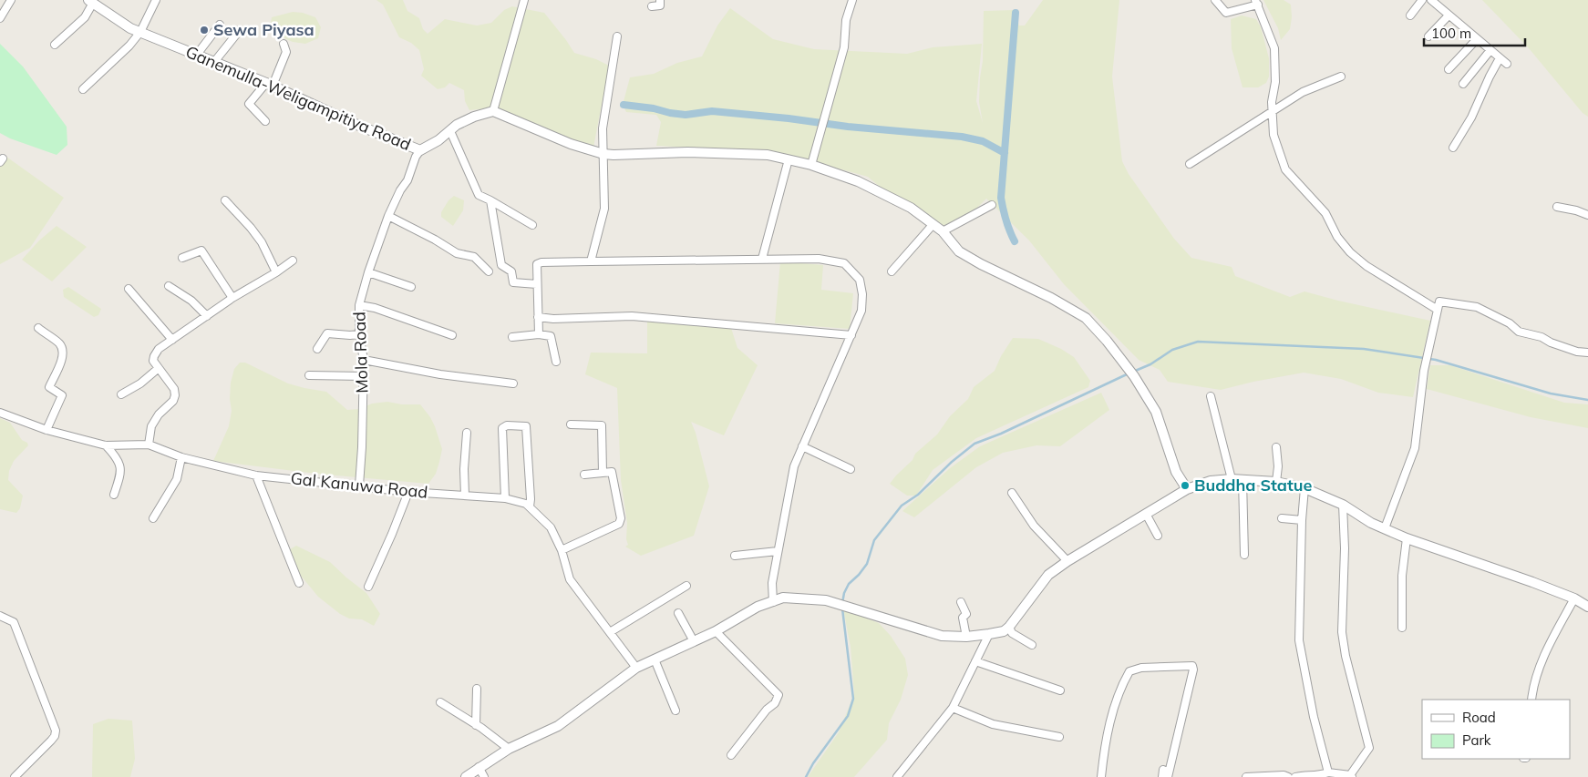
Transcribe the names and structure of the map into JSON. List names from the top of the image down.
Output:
{
  "streets": {
    "street": ["Ganemulla-Weligampitiya Road", "Mola Road", "Gal Kanuwa Road"]
  },
  "crossings": [
    ["Ganemulla-Weligampitiya Road", "Mola Road"],
    ["Mola Road", "Gal Kanuwa Road"]
  ],
  "places": ["Sewa Piyasa", "Buddha Statue"],
  "legend": ["Road", "Park"],
  "scale_bar": "100 m"
}
